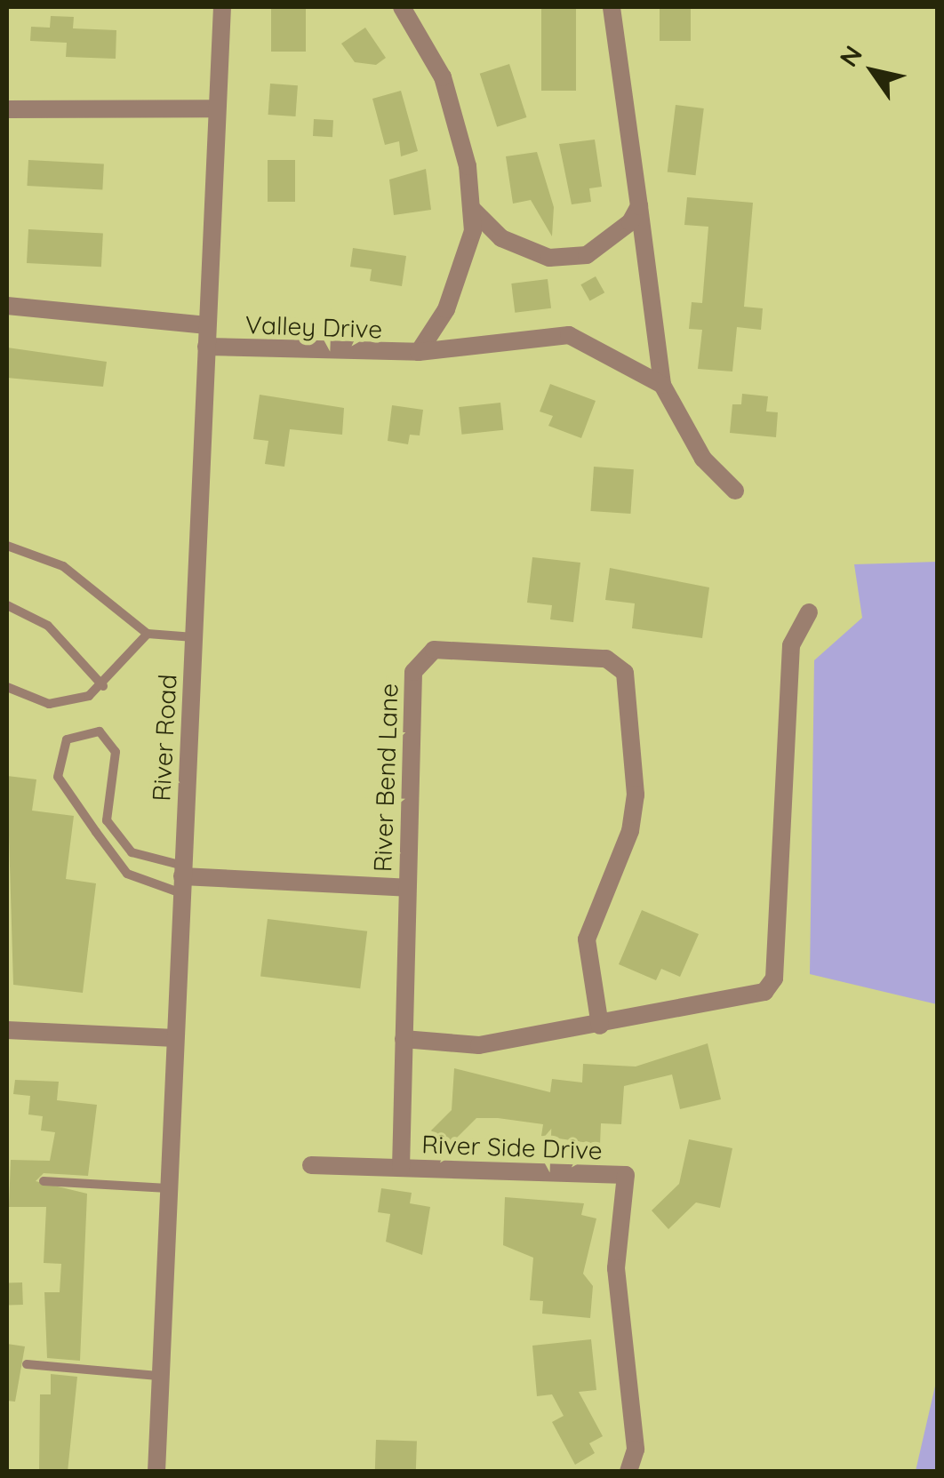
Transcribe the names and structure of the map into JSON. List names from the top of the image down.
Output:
{
  "streets": {
    "street": [
      "Valley Drive",
      "River Road",
      "River Bend Lane",
      "River Side Drive"
    ]
  },
  "crossings": [
    ["Valley Drive", "River Road"],
    ["River Road", "River Bend Lane"],
    ["River Bend Lane", "River Side Drive"]
  ],
  "north": "top left"
}
